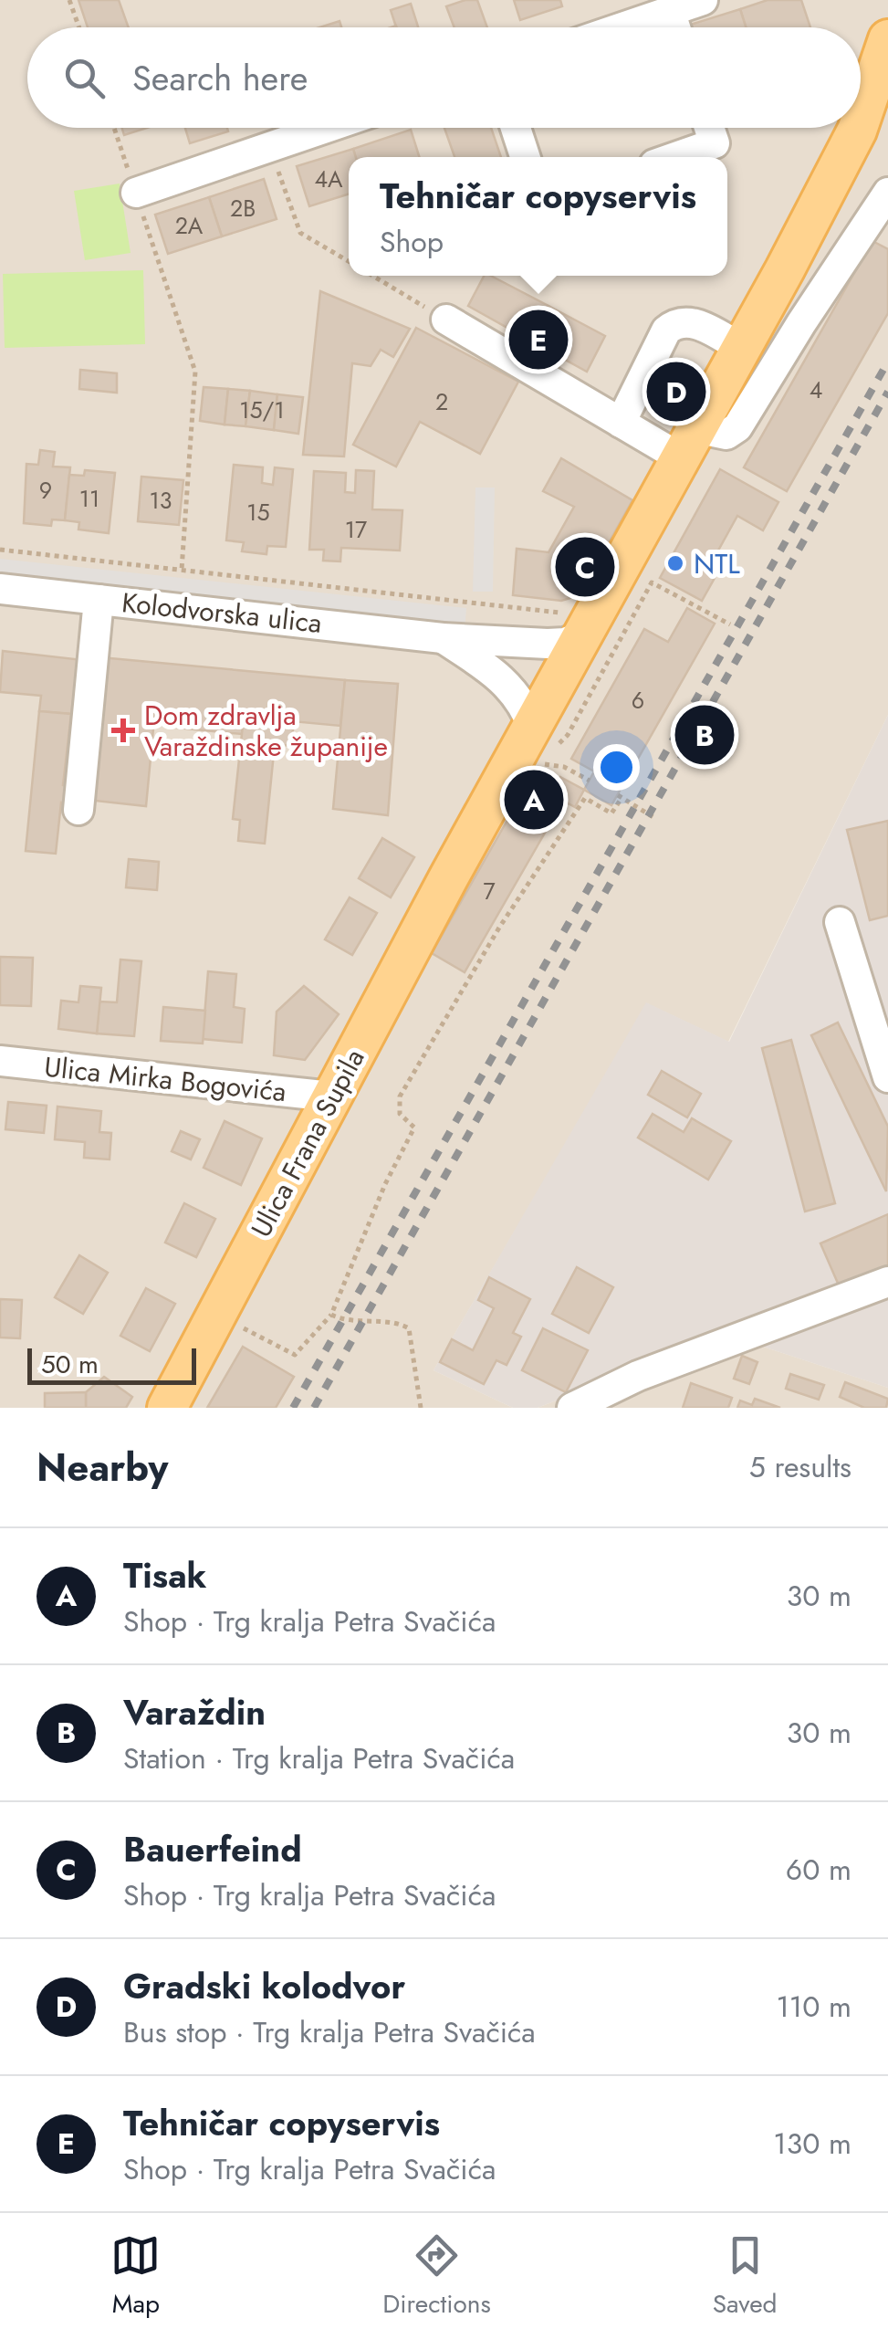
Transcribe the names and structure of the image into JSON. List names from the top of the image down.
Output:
{
  "streets": {
    "main road": ["Ulica Frana Supila"],
    "street": ["Kolodvorska ulica", "Ulica Mirka Bogovića"]
  },
  "crossings": [
    ["Kolodvorska ulica", "Ulica Frana Supila"],
    ["Ulica Mirka Bogovića", "Ulica Frana Supila"]
  ],
  "places": {
    "other": ["NTL"],
    "health": ["Dom zdravlja Varaždinske županije"]
  },
  "house_numbers": [
    "4A",
    "2B",
    "2A",
    "4",
    "2",
    "15/1",
    "9",
    "11",
    "13",
    "15",
    "17",
    "6",
    "7"
  ],
  "scale_bar": "50 m",
  "page": {
    "search": "Search here",
    "popup": ["Tehničar copyservis", "Shop"],
    "pins": [
      "E",
      "D",
      "C",
      "B",
      "A"
    ],
    "scale": "50 m",
    "heading": ["Nearby", "5 results"],
    "list": [
      {
        "mark": "A",
        "name": "Tisak",
        "note": "Shop · Trg kralja Petra Svačića",
        "value": "30 m"
      },
      {
        "mark": "B",
        "name": "Varaždin",
        "note": "Station · Trg kralja Petra Svačića",
        "value": "30 m"
      },
      {
        "mark": "C",
        "name": "Bauerfeind",
        "note": "Shop · Trg kralja Petra Svačića",
        "value": "60 m"
      },
      {
        "mark": "D",
        "name": "Gradski kolodvor",
        "note": "Bus stop · Trg kralja Petra Svačića",
        "value": "110 m"
      },
      {
        "mark": "E",
        "name": "Tehničar copyservis",
        "note": "Shop · Trg kralja Petra Svačića",
        "value": "130 m"
      }
    ],
    "nav": ["Map", "Directions", "Saved"]
  }
}
